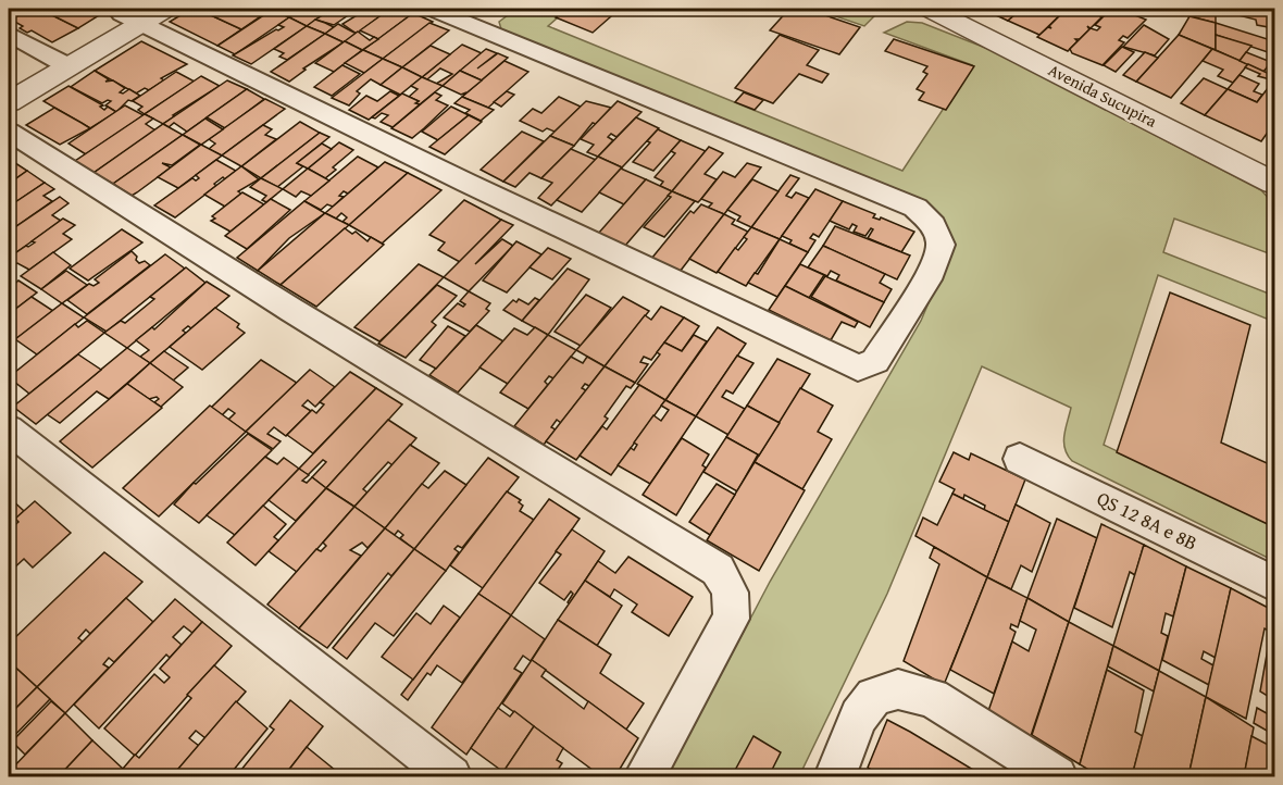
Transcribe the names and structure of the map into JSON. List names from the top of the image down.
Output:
{
  "streets": {
    "street": ["Avenida Sucupira", "QS 12 8A e 8B"]
  }
}
